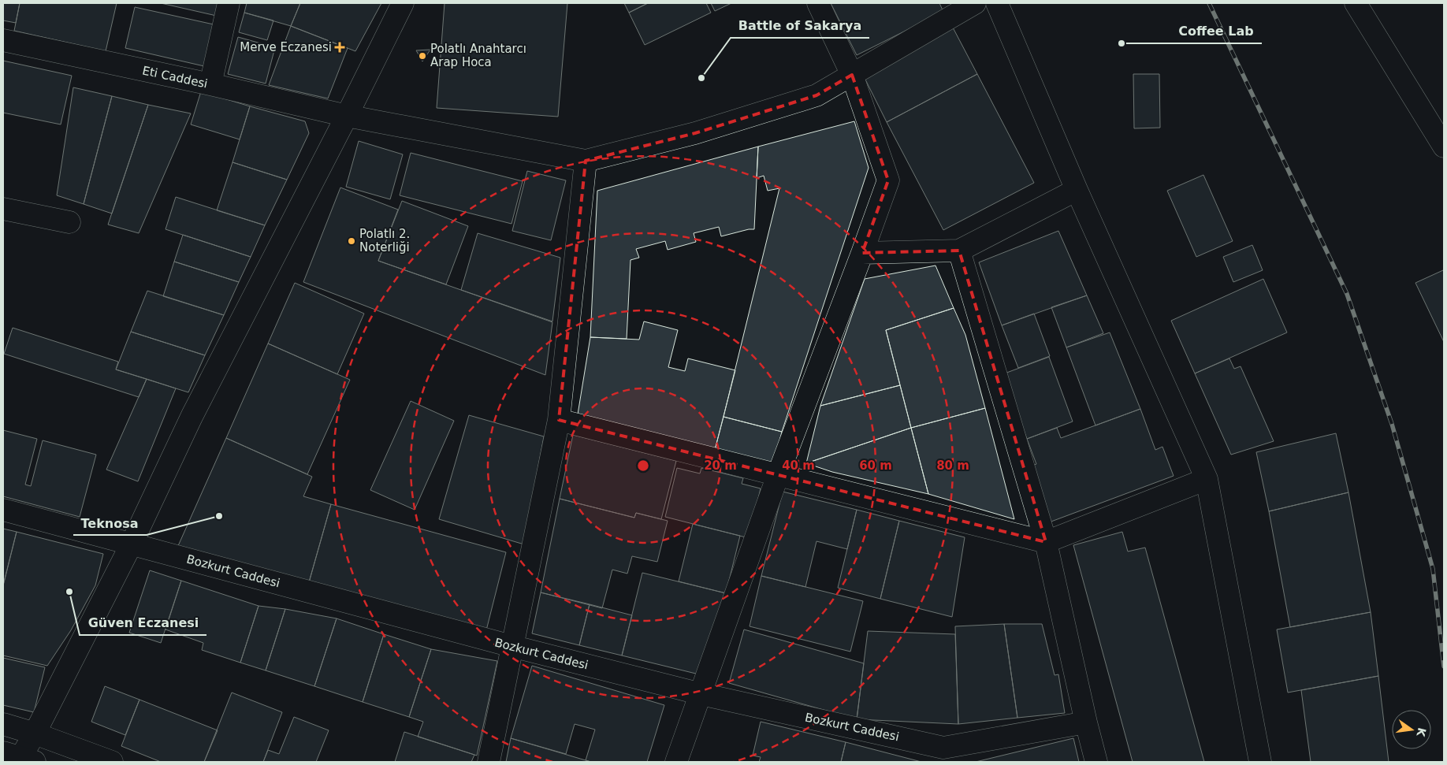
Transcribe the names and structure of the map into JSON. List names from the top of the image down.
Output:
{
  "streets": {
    "street": ["Eti Caddesi", "Bozkurt Caddesi"]
  },
  "places": {
    "other": [
      "Coffee Lab",
      "Polatlı Anahtarcı Arap Hoca",
      "Battle of Sakarya",
      "Polatlı 2. Noterliği",
      "Teknosa",
      "Güven Eczanesi"
    ],
    "health": ["Merve Eczanesi"]
  },
  "north": "right",
  "rings": [
    "20 m",
    "40 m",
    "60 m",
    "80 m"
  ]
}
